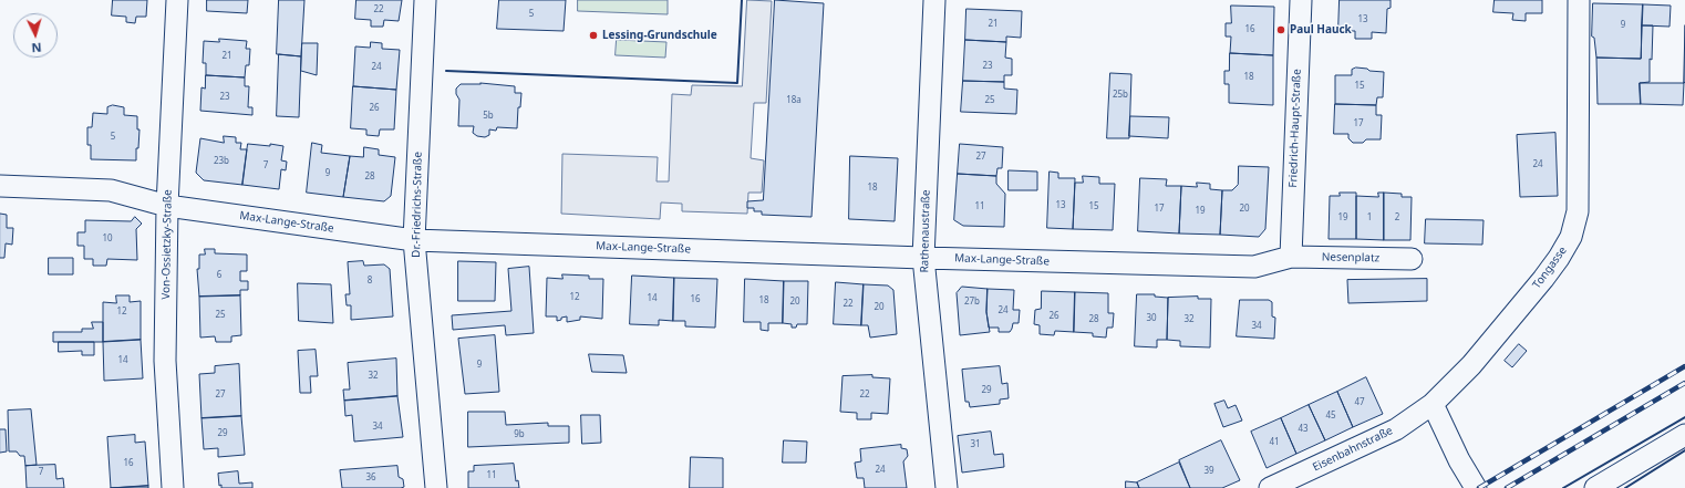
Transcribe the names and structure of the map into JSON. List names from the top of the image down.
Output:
{
  "streets": {
    "street": [
      "Friedrich-Haupt-Straße",
      "Dr.-Friedrichs-Straße",
      "Max-Lange-Straße",
      "Rathenaustraße",
      "Von-Ossietzky-Straße",
      "Nesenplatz",
      "Tongasse",
      "Eisenbahnstraße"
    ]
  },
  "crossings": [
    ["Friedrich-Haupt-Straße", "Max-Lange-Straße"],
    ["Friedrich-Haupt-Straße", "Nesenplatz"],
    ["Dr.-Friedrichs-Straße", "Max-Lange-Straße"],
    ["Max-Lange-Straße", "Rathenaustraße"],
    ["Max-Lange-Straße", "Von-Ossietzky-Straße"],
    ["Max-Lange-Straße", "Nesenplatz"],
    ["Tongasse", "Eisenbahnstraße"]
  ],
  "places": ["Paul Hauck", "Lessing-Grundschule"],
  "house_numbers": [
    "22",
    "5",
    "13",
    "21",
    "9",
    "16",
    "21",
    "23",
    "24",
    "18",
    "15",
    "25b",
    "23",
    "18a",
    "25",
    "26",
    "5b",
    "17",
    "5",
    "27",
    "23b",
    "24",
    "7",
    "9",
    "28",
    "18",
    "13",
    "11",
    "15",
    "17",
    "20",
    "19",
    "19",
    "1",
    "2",
    "10",
    "6",
    "8",
    "12",
    "14",
    "16",
    "18",
    "20",
    "27b",
    "22",
    "20",
    "24",
    "12",
    "25",
    "26",
    "30",
    "28",
    "32",
    "34",
    "14",
    "9",
    "32",
    "29",
    "27",
    "22",
    "47",
    "45",
    "34",
    "43",
    "29",
    "9b",
    "41",
    "31",
    "16",
    "24",
    "39",
    "7",
    "11",
    "36"
  ],
  "north": "bottom"
}
